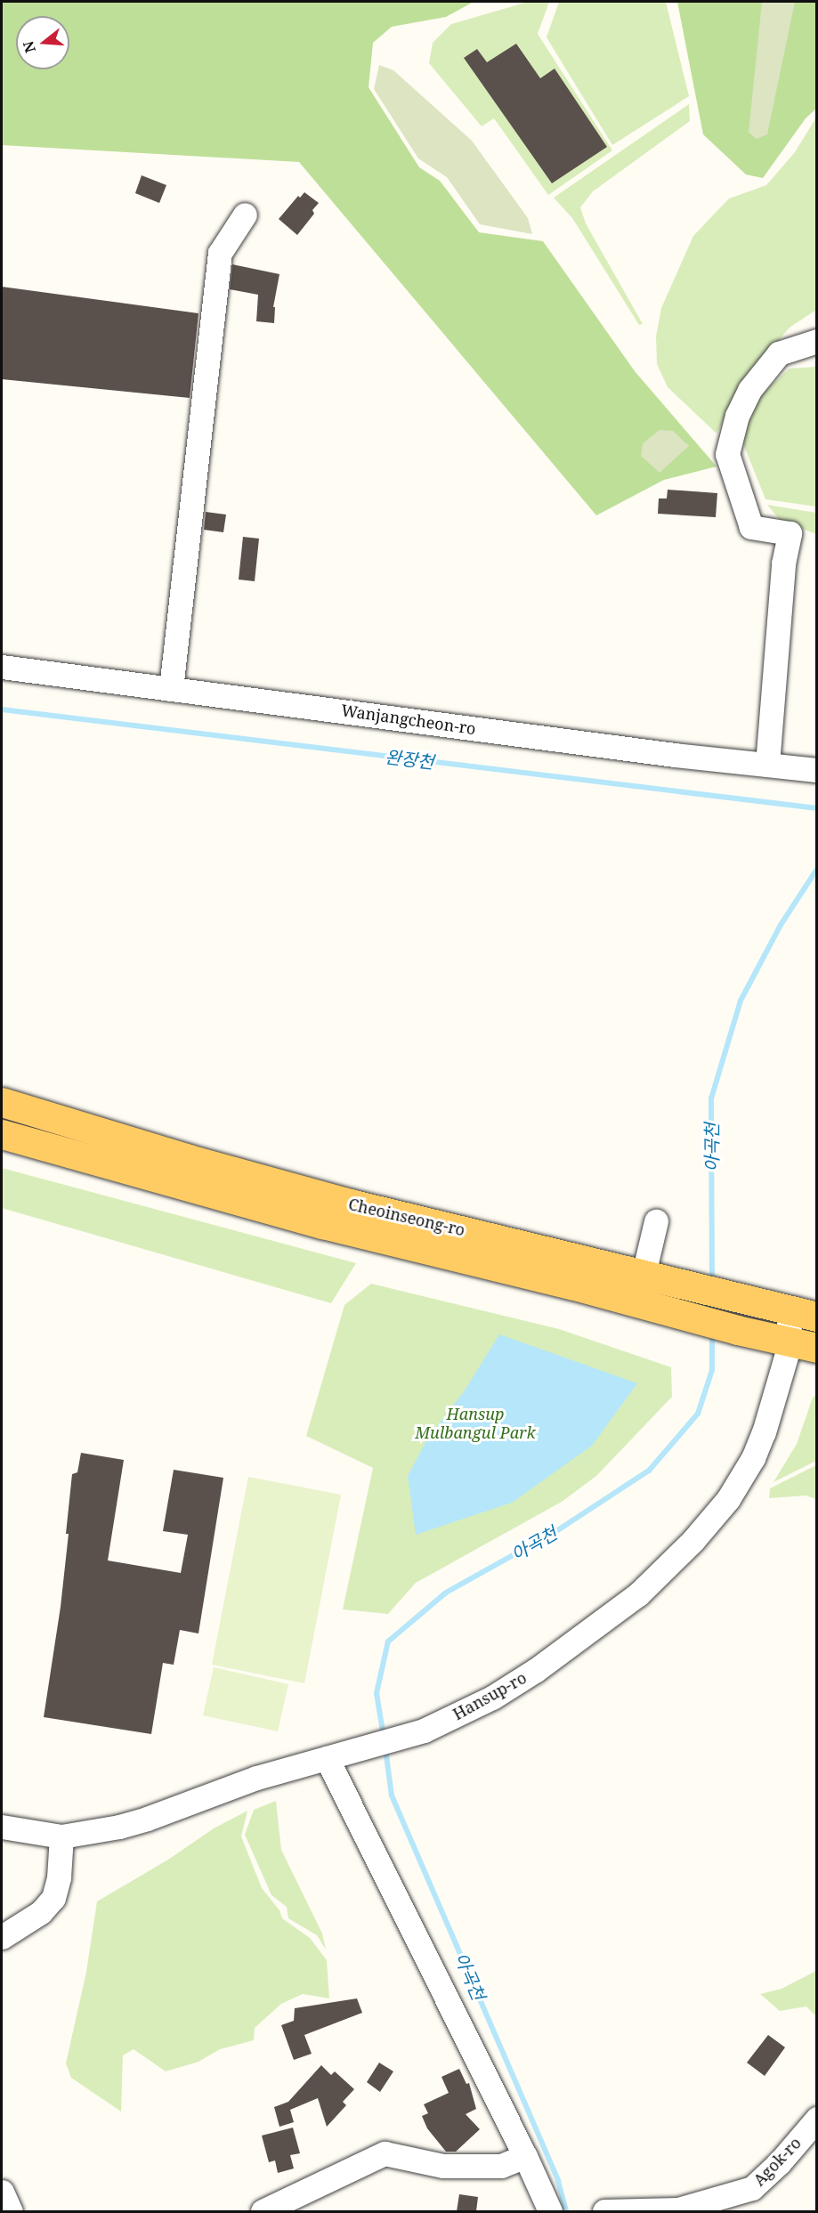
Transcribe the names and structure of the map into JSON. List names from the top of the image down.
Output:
{
  "streets": {
    "main road": ["Cheoinseong-ro"],
    "street": ["Wanjangcheon-ro", "Hansup-ro", "Agok-ro"]
  },
  "crossings": [
    ["Cheoinseong-ro", "Hansup-ro"]
  ],
  "water": ["완장천", "아곡천"],
  "parks": ["Hansup Mulbangul Park"],
  "north": "left"
}
